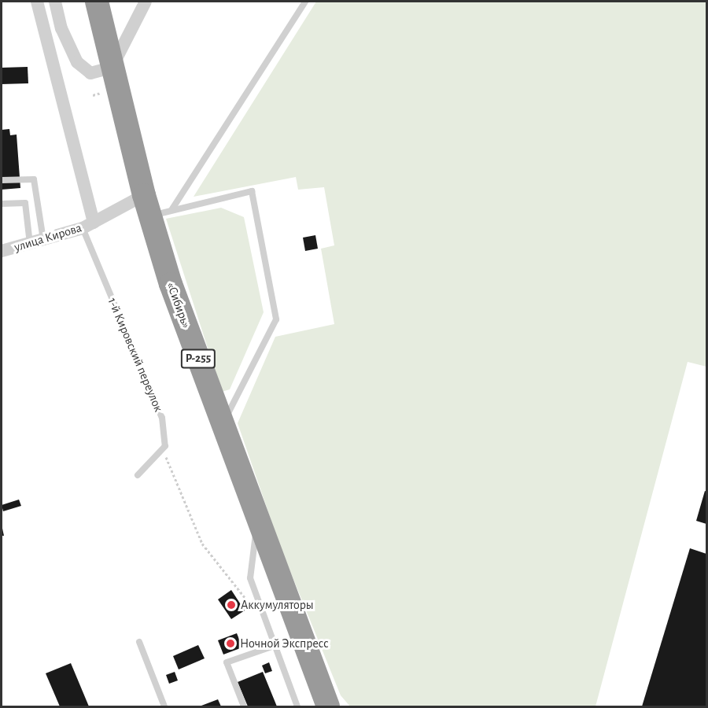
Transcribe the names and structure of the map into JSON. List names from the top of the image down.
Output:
{
  "streets": {
    "highway": ["«Сибирь»", "Р-255"],
    "street": ["улица Кирова", "1-й Кировский переулок"]
  },
  "crossings": [
    ["улица Кирова", "«Сибирь»"],
    ["улица Кирова", "1-й Кировский переулок"]
  ],
  "places": ["Аккумуляторы", "Ночной Экспресс"]
}
